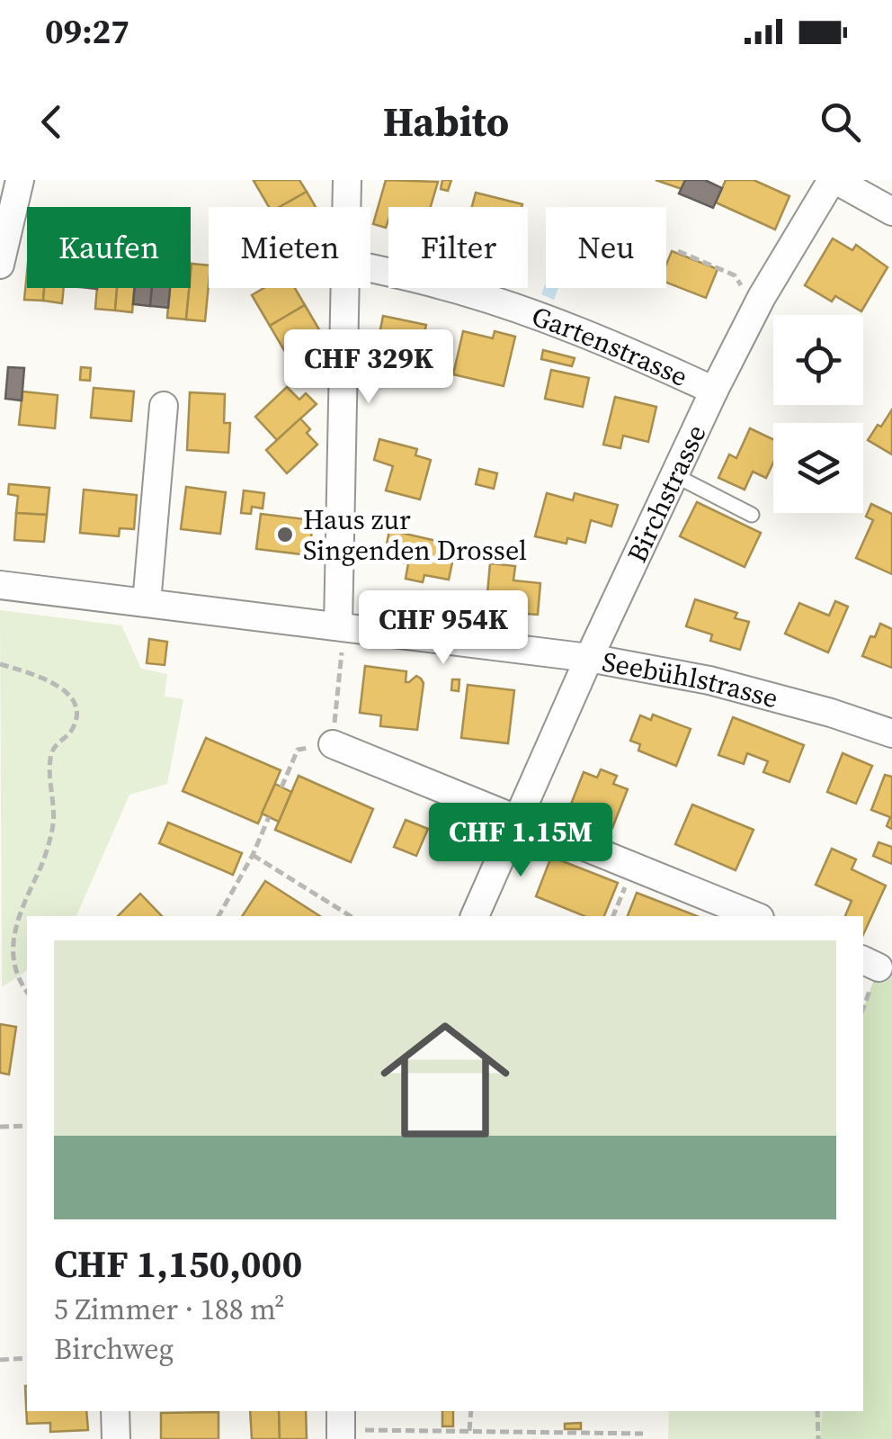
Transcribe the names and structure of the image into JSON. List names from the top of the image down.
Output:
{
  "streets": {
    "street": ["Gartenstrasse", "Birchstrasse", "Seebühlstrasse"]
  },
  "crossings": [
    ["Gartenstrasse", "Birchstrasse"],
    ["Birchstrasse", "Seebühlstrasse"]
  ],
  "places": ["Haus zur Singenden Drossel"],
  "page": {
    "status": "09:27",
    "header": "Habito",
    "chip": [
      "Kaufen",
      "Mieten",
      "Filter",
      "Neu"
    ],
    "price": ["CHF 329K", "CHF 954K", "CHF 1.15M"],
    "list": [
      {
        "name": "CHF 1,150,000",
        "note": "5 Zimmer · 188 m² · Birchweg"
      }
    ]
  }
}
